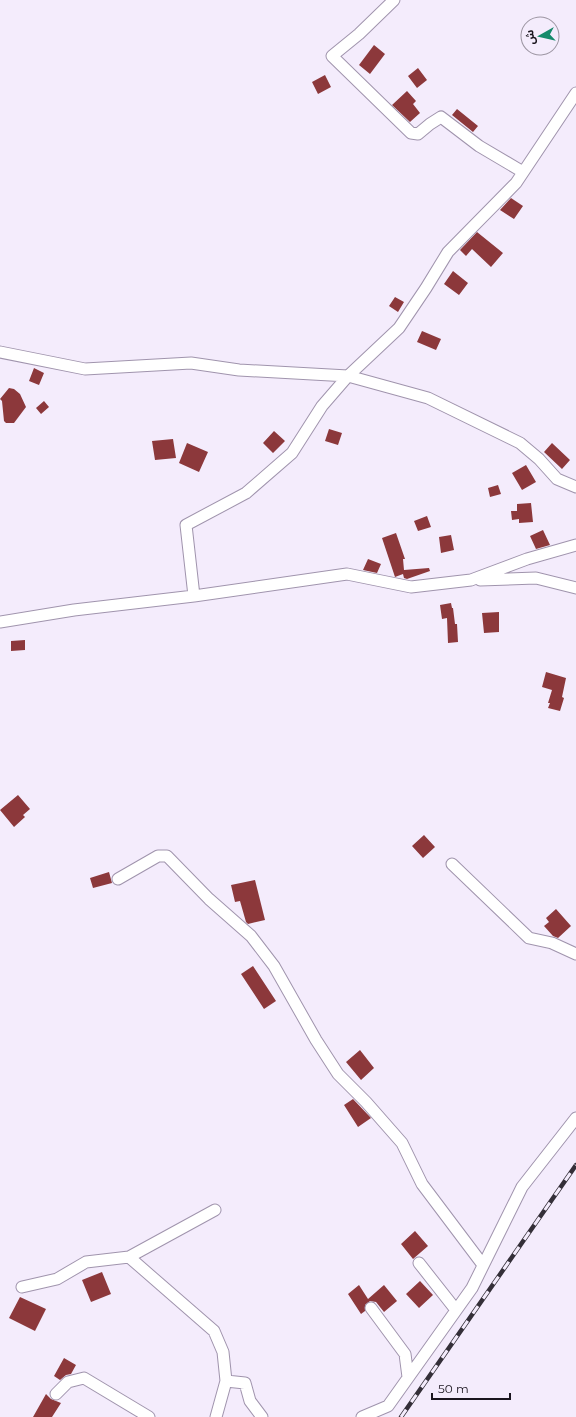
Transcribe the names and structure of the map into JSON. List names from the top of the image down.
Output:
{
  "scale_bar": "50 m",
  "north": "left"
}
